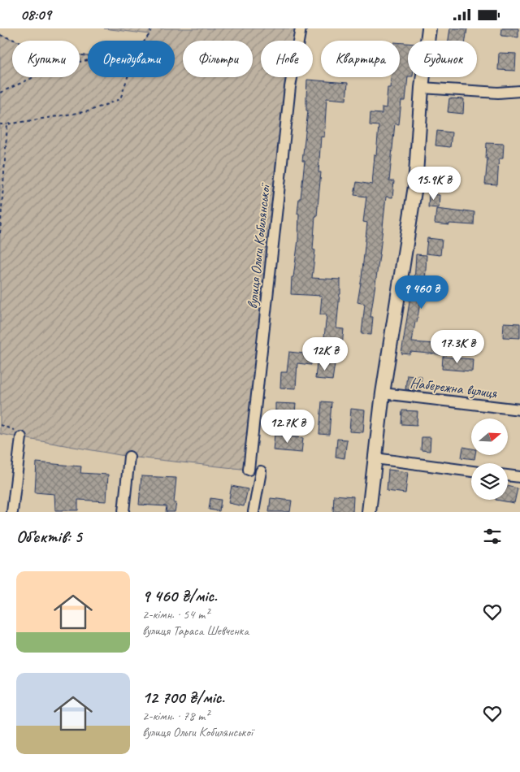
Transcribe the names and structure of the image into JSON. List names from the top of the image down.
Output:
{
  "streets": {
    "street": ["вулиця Ольги Кобилянської", "Набережна вулиця"]
  },
  "north": "right",
  "page": {
    "status": "08:09",
    "chip": [
      "Купити",
      "Орендувати",
      "Фільтри",
      "Нове",
      "Квартира",
      "Будинок"
    ],
    "price": [
      "15.9K ₴",
      "9 460 ₴",
      "17.3K ₴",
      "12K ₴",
      "12.7K ₴"
    ],
    "heading": "Об’єктів: 5",
    "list": [
      {
        "name": "9 460 ₴/міс.",
        "note": "2-кімн. · 54 m² · вулиця Тараса Шевченка"
      },
      {
        "name": "12 700 ₴/міс.",
        "note": "2-кімн. · 78 m² · вулиця Ольги Кобилянської"
      }
    ]
  }
}
